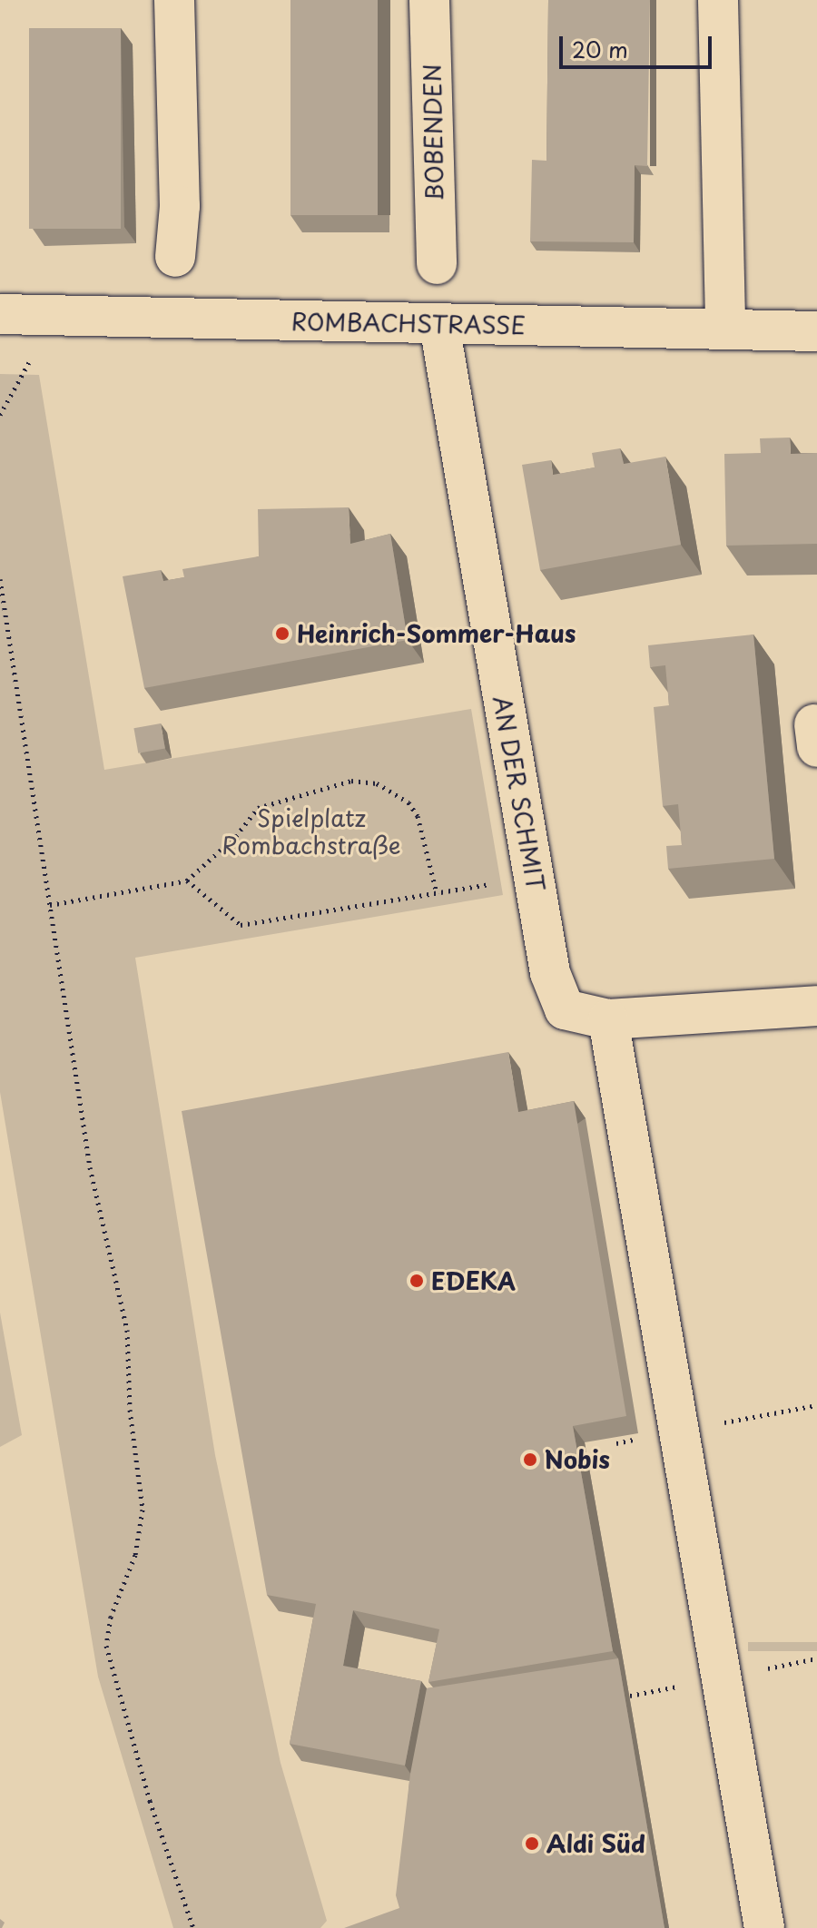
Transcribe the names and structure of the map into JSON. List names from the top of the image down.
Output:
{
  "streets": {
    "street": ["BOBENDEN", "ROMBACHSTRASSE", "AN DER SCHMIT"]
  },
  "crossings": [
    ["ROMBACHSTRASSE", "AN DER SCHMIT"]
  ],
  "parks": ["Spielplatz Rombachstraße"],
  "places": [
    "Heinrich-Sommer-Haus",
    "EDEKA",
    "Nobis",
    "Aldi Süd"
  ],
  "scale_bar": "20 m"
}
